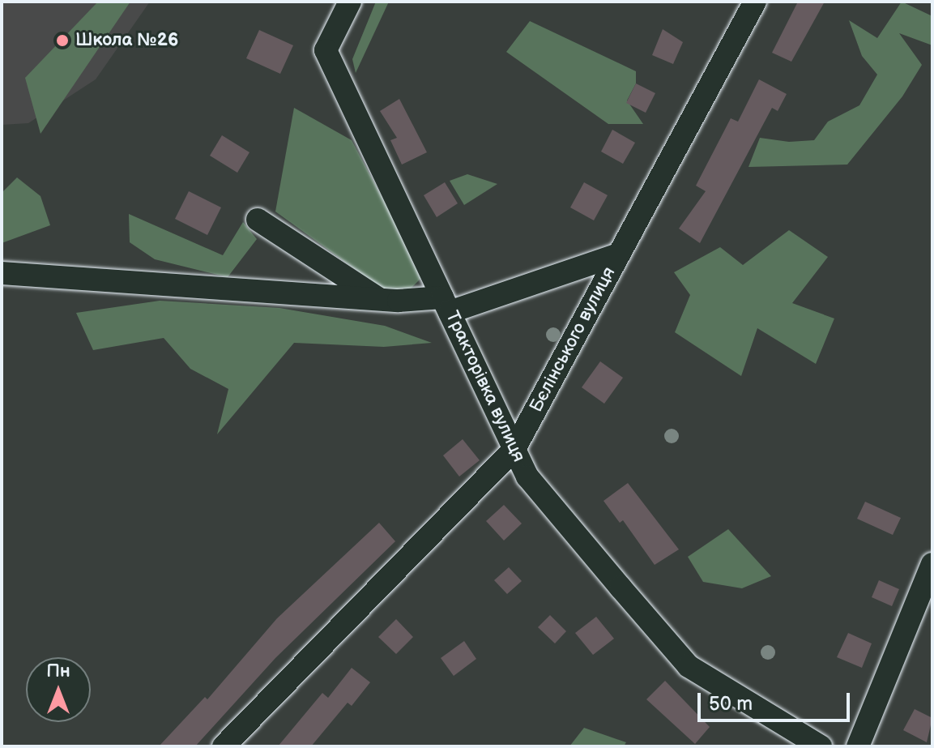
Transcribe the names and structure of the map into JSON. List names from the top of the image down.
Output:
{
  "streets": {
    "street": ["Бєлінського вулиця", "Тракторівка вулиця"]
  },
  "crossings": [
    ["Бєлінського вулиця", "Тракторівка вулиця"]
  ],
  "places": ["Школа №26"],
  "scale_bar": "50 m",
  "north": "top"
}
